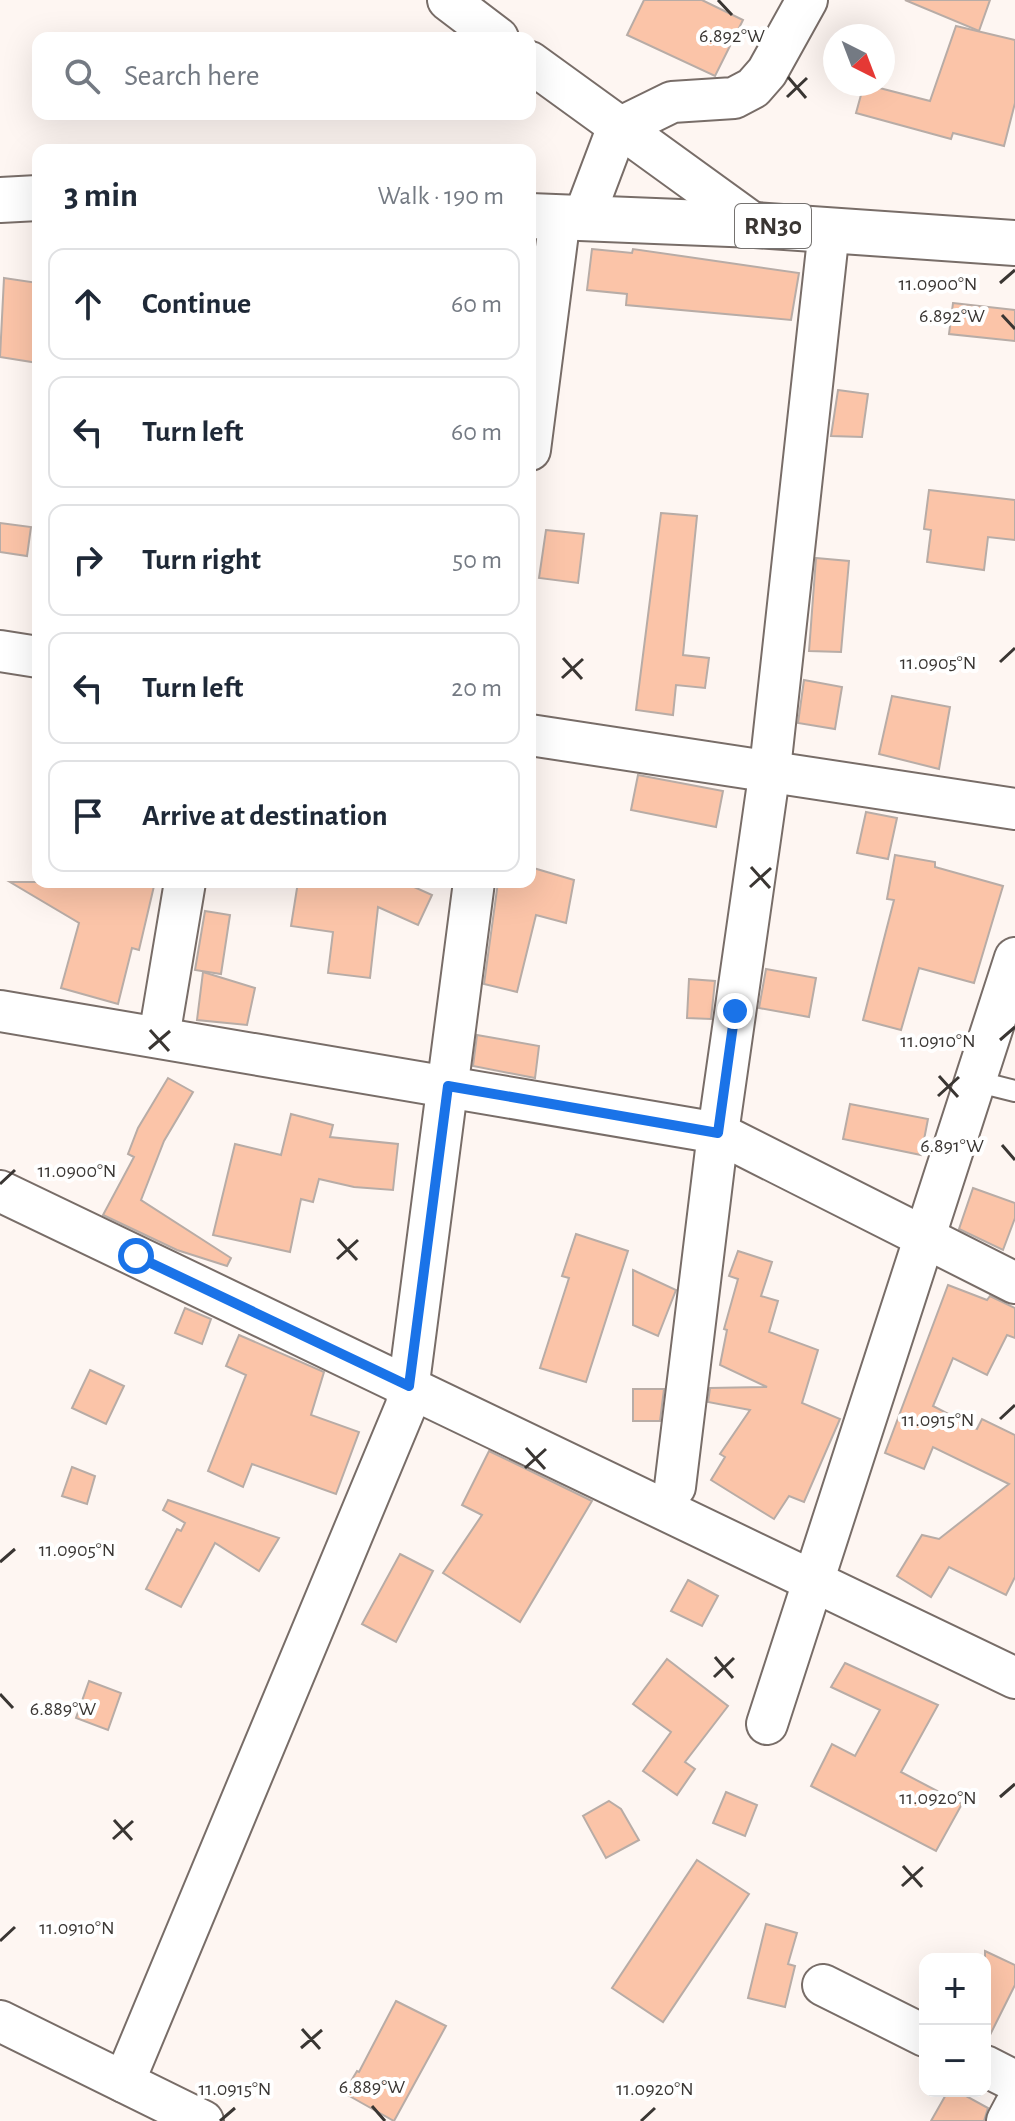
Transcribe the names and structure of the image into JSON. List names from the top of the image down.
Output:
{
  "streets": {
    "main road": ["RN30"]
  },
  "north": "bottom right",
  "page": {
    "search": "Search here",
    "heading": ["3 min", "Walk · 190 m"],
    "list": [
      ["Continue", "60 m"],
      ["Turn left", "60 m"],
      ["Turn right", "50 m"],
      ["Turn left", "20 m"],
      "Arrive at destination"
    ],
    "map_buttons": ["+", "−"]
  },
  "coordinates": [
    "6.892°W",
    "11.0900°N",
    "11.0905°N",
    "11.0910°N",
    "6.891°W",
    "11.0915°N",
    "6.889°W",
    "11.0920°N"
  ]
}
